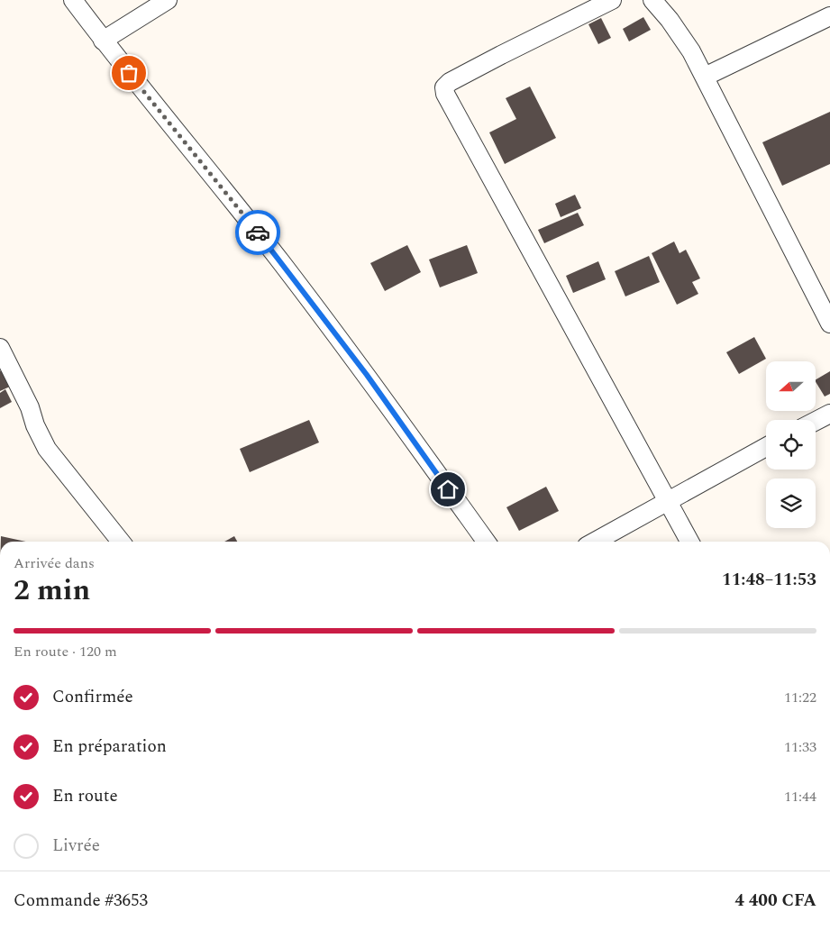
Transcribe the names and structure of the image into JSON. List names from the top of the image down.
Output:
{
  "north": "left",
  "page": {
    "heading": ["2 min", "Arrivée dans", "11:48–11:53"],
    "panel": ["Commande #3653", "4 400 CFA"],
    "bar": "En route · 120 m",
    "list": [
      ["Confirmée", "11:22"],
      ["En préparation", "11:33"],
      ["En route", "11:44"],
      "Livrée"
    ]
  }
}
